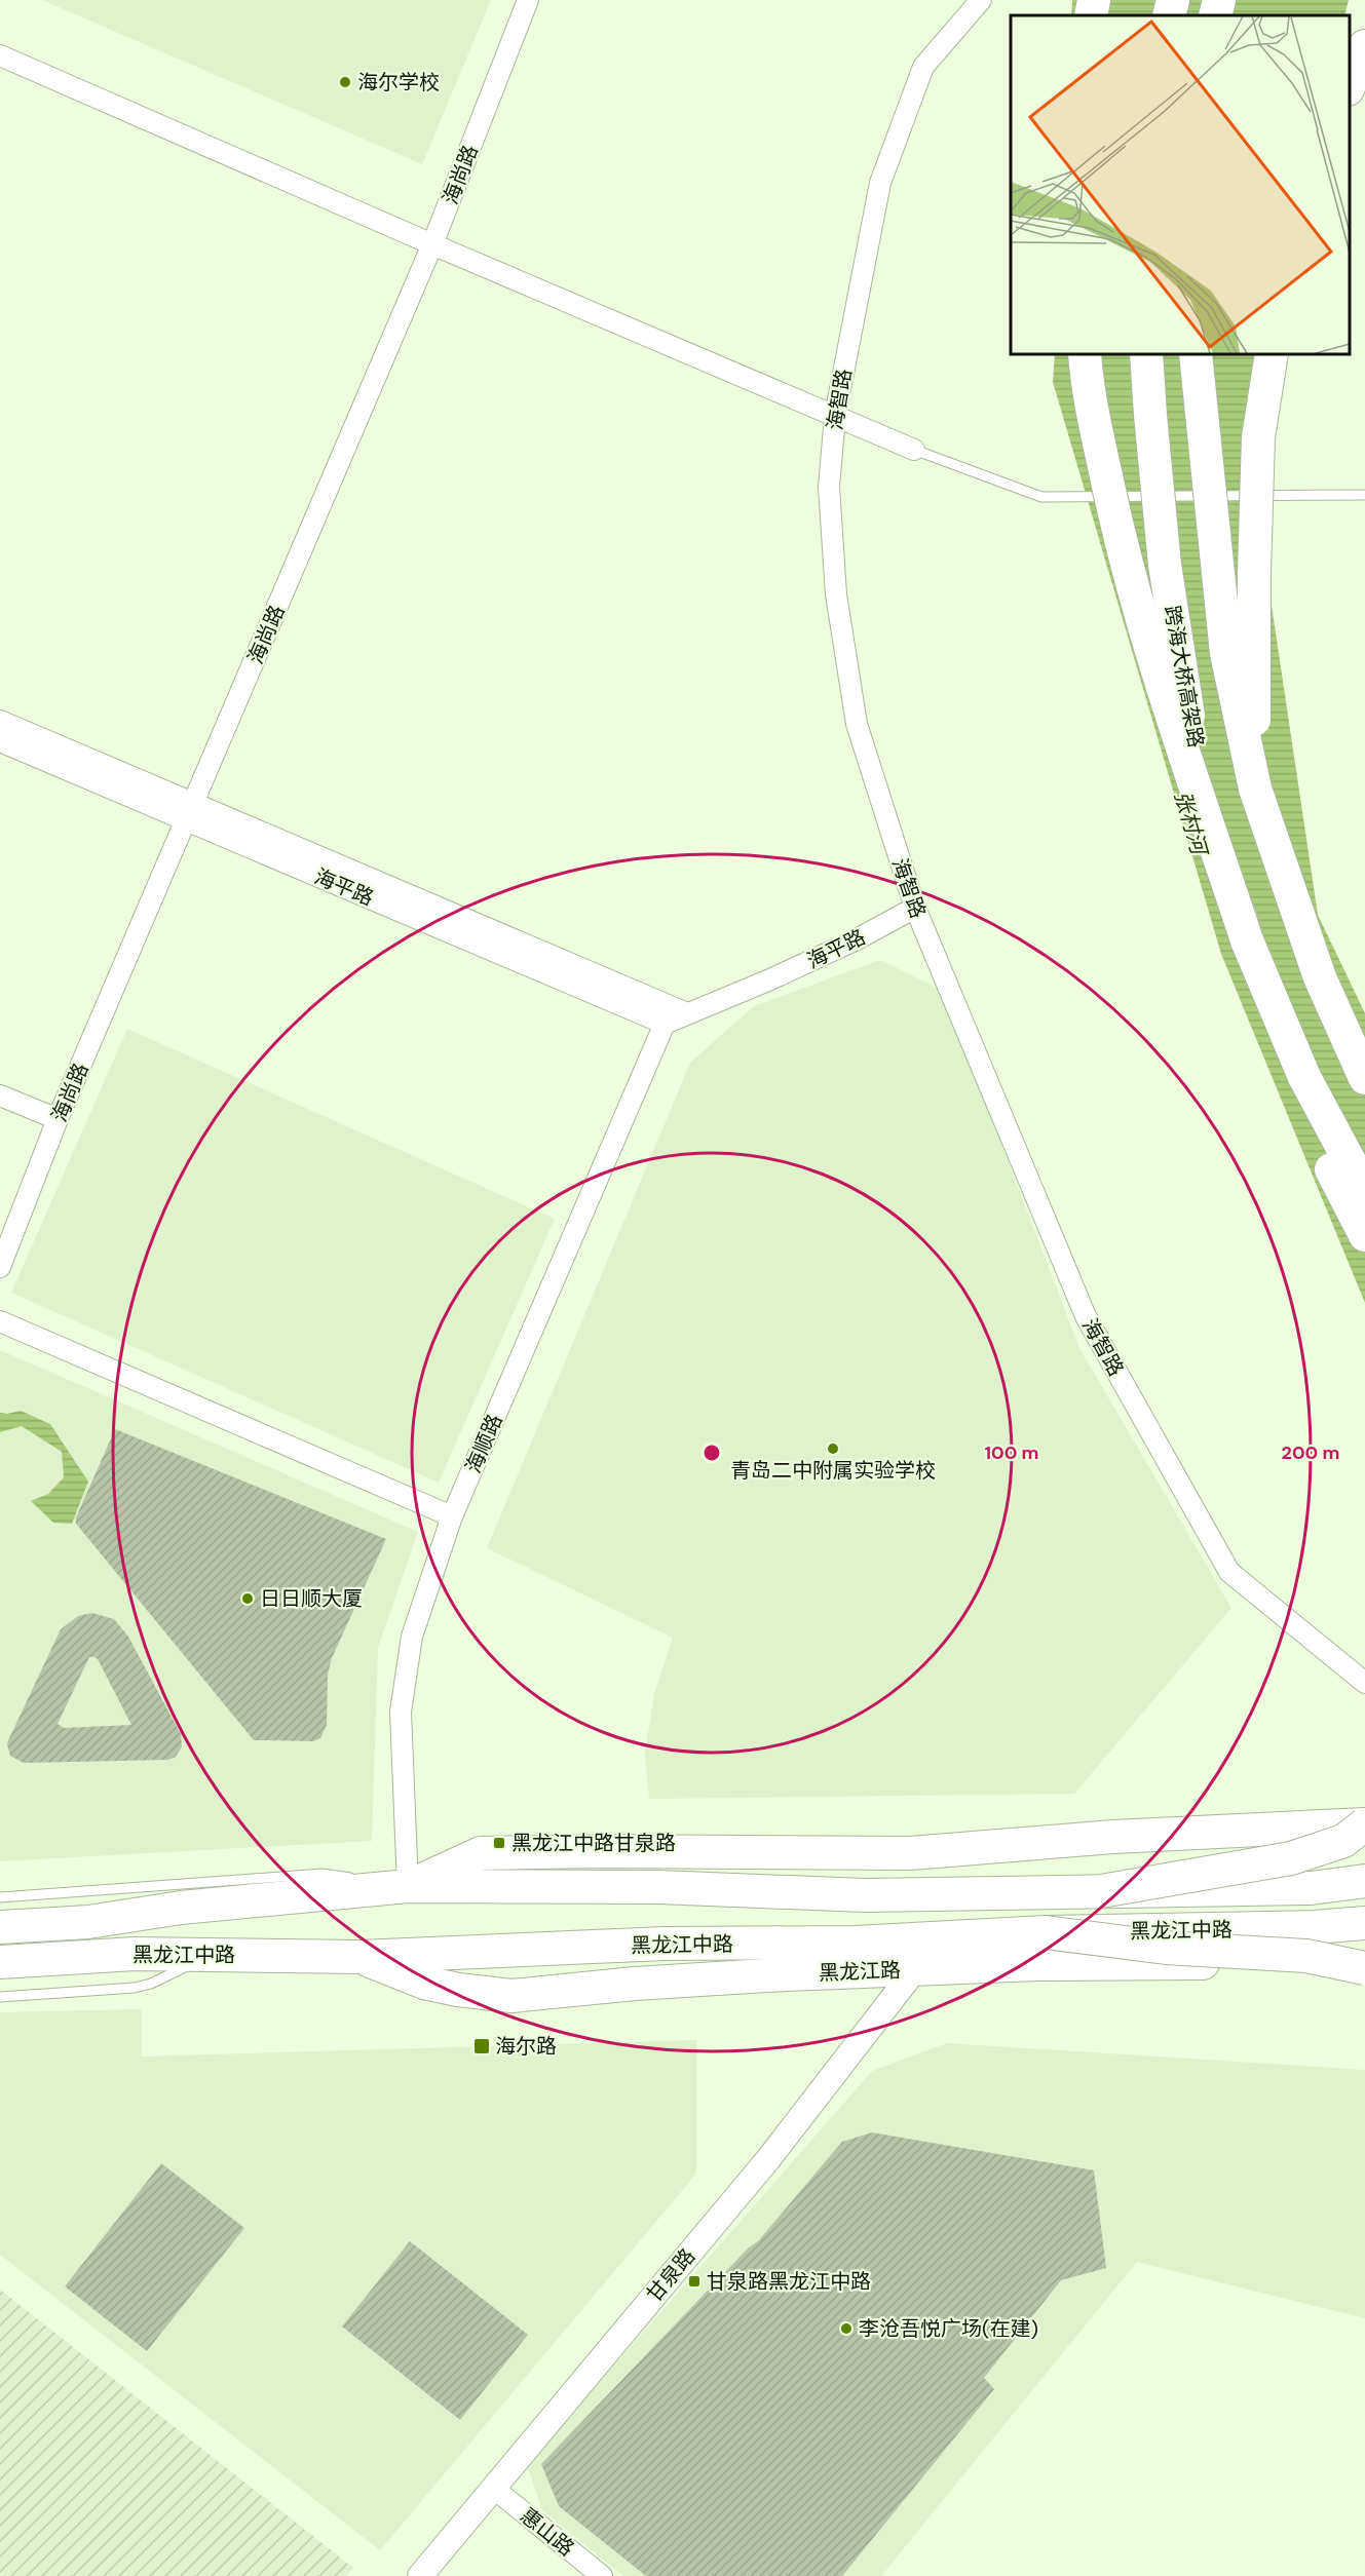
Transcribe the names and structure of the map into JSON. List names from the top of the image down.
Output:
{
  "streets": {
    "highway": ["跨海大桥高架路", "黑龙江中路", "黑龙江路"],
    "street": [
      "海尚路",
      "海智路",
      "海平路",
      "海顺路",
      "甘泉路",
      "惠山路"
    ]
  },
  "crossings": [
    ["海尚路", "海平路"],
    ["海智路", "海平路"],
    ["海平路", "海顺路"],
    ["海顺路", "黑龙江中路"],
    ["黑龙江中路", "黑龙江路"],
    ["黑龙江路", "甘泉路"],
    ["甘泉路", "惠山路"]
  ],
  "water": ["张村河"],
  "places": {
    "other": [
      "海尔学校",
      "青岛二中附属实验学校",
      "日日顺大厦",
      "李沧吾悦广场(在建)"
    ],
    "transit": ["黑龙江中路甘泉路", "海尔路", "甘泉路黑龙江中路"]
  },
  "rings": ["100 m", "200 m"]
}
